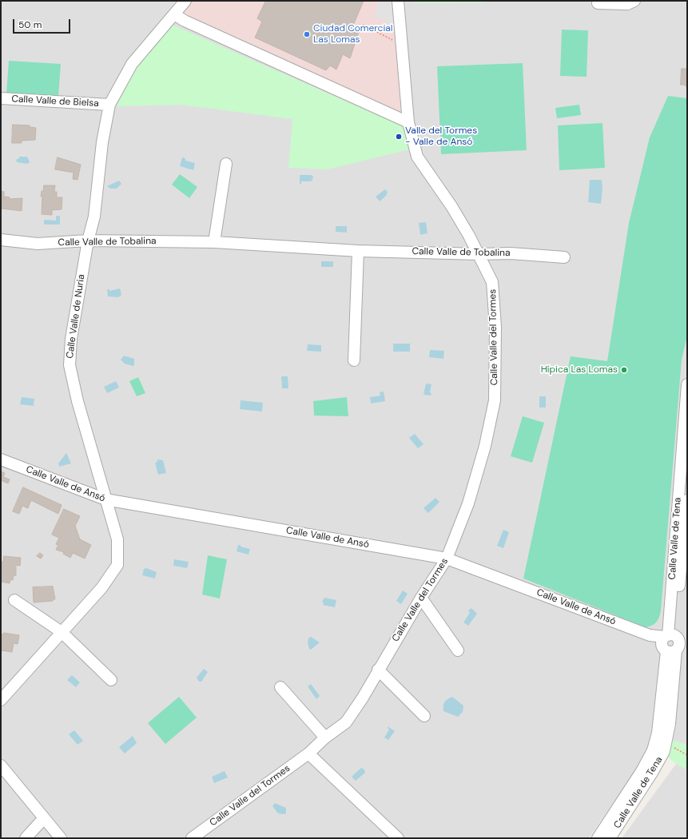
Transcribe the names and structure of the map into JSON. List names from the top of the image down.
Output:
{
  "streets": {
    "street": [
      "Calle Valle de Bielsa",
      "Calle Valle de Tobalina",
      "Calle Valle de Nuria",
      "Calle Valle del Tormes",
      "Calle Valle de Ansó",
      "Calle Valle de Tena"
    ]
  },
  "crossings": [
    ["Calle Valle de Bielsa", "Calle Valle de Nuria"],
    ["Calle Valle de Tobalina", "Calle Valle de Nuria"],
    ["Calle Valle de Tobalina", "Calle Valle del Tormes"],
    ["Calle Valle de Nuria", "Calle Valle de Ansó"],
    ["Calle Valle del Tormes", "Calle Valle de Ansó"],
    ["Calle Valle de Ansó", "Calle Valle de Tena"]
  ],
  "places": ["Ciudad Comercial Las Lomas", "Valle del Tormes - Valle de Ansó", "Hípica Las Lomas"],
  "scale_bar": "50 m"
}
